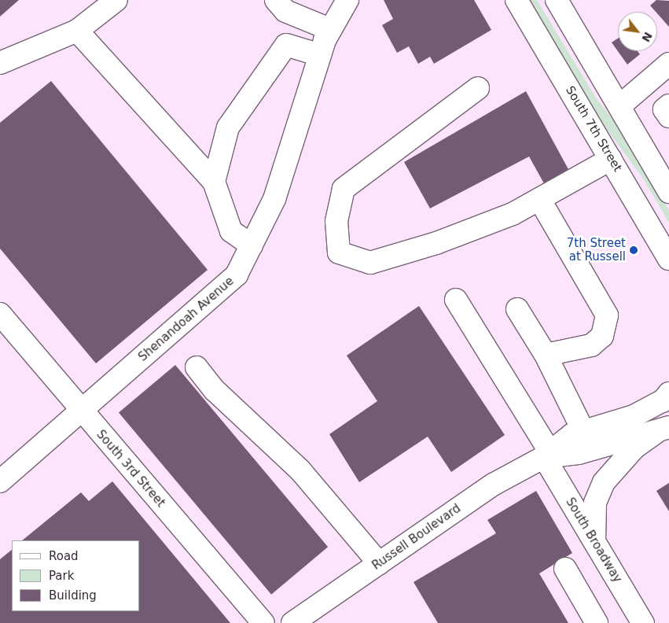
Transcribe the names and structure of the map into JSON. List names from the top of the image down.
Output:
{
  "streets": {
    "street": [
      "South 7th Street",
      "Shenandoah Avenue",
      "South 3rd Street",
      "Russell Boulevard",
      "South Broadway"
    ]
  },
  "crossings": [
    ["Shenandoah Avenue", "South 3rd Street"],
    ["Russell Boulevard", "South Broadway"]
  ],
  "places": ["7th Street at Russell"],
  "legend": ["Road", "Park", "Building"],
  "north": "bottom right"
}
